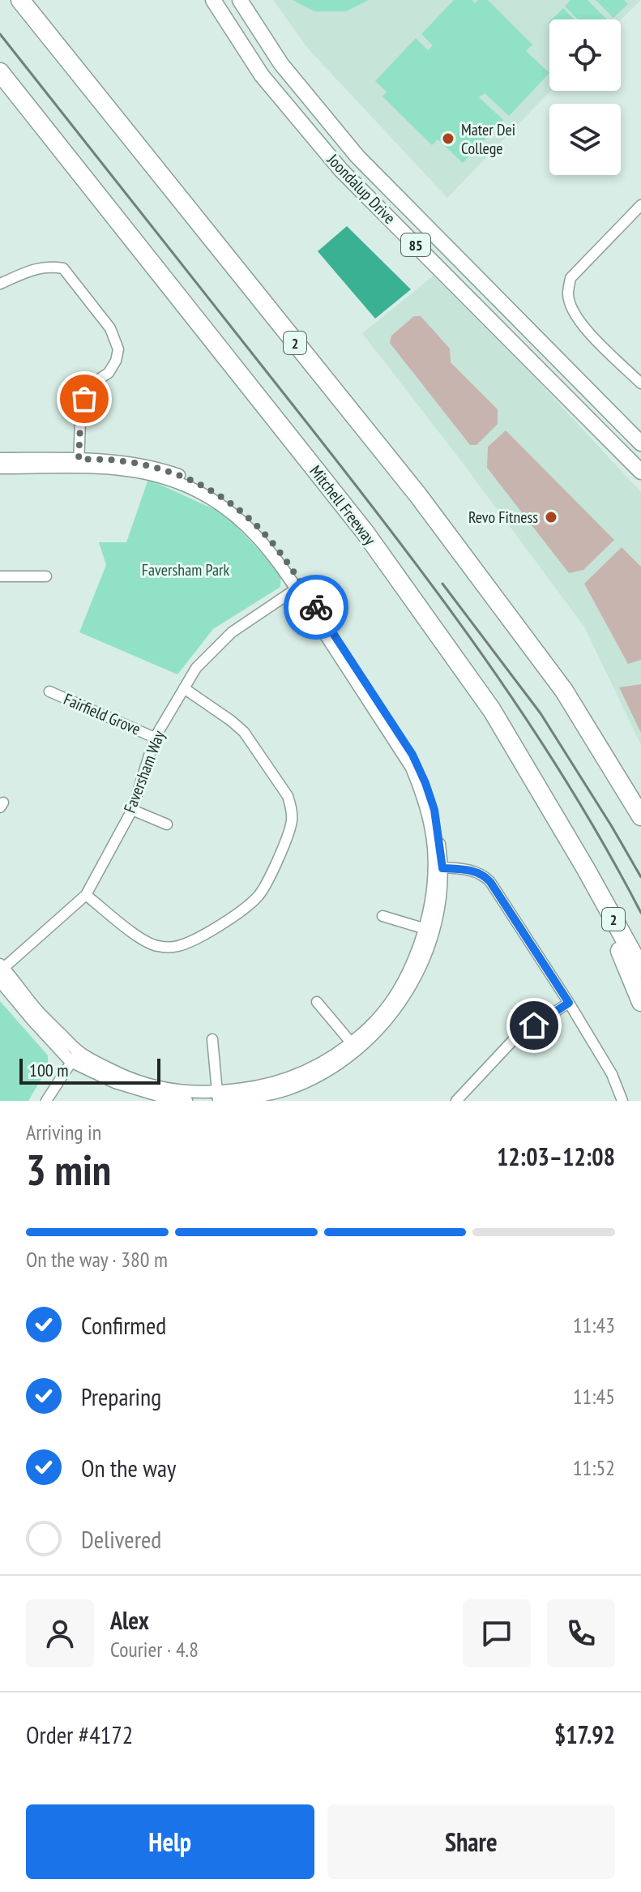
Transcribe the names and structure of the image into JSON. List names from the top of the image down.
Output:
{
  "streets": {
    "highway": ["2", "Mitchell Freeway"],
    "main road": ["Joondalup Drive", "85"],
    "street": ["Fairfield Grove", "Faversham Way"]
  },
  "crossings": [
    ["Fairfield Grove", "Faversham Way"]
  ],
  "parks": ["Faversham Park"],
  "places": ["Mater Dei College", "Revo Fitness"],
  "scale_bar": "100 m",
  "page": {
    "scale": "100 m",
    "heading": ["3 min", "Arriving in", "12:03–12:08"],
    "panel": [
      "Alex",
      "Courier · 4.8",
      "Order #4172",
      "$17.92"
    ],
    "bar": "On the way · 380 m",
    "list": [
      ["Confirmed", "11:43"],
      ["Preparing", "11:45"],
      ["On the way", "11:52"],
      "Delivered"
    ],
    "buttons": ["Help", "Share"]
  }
}
